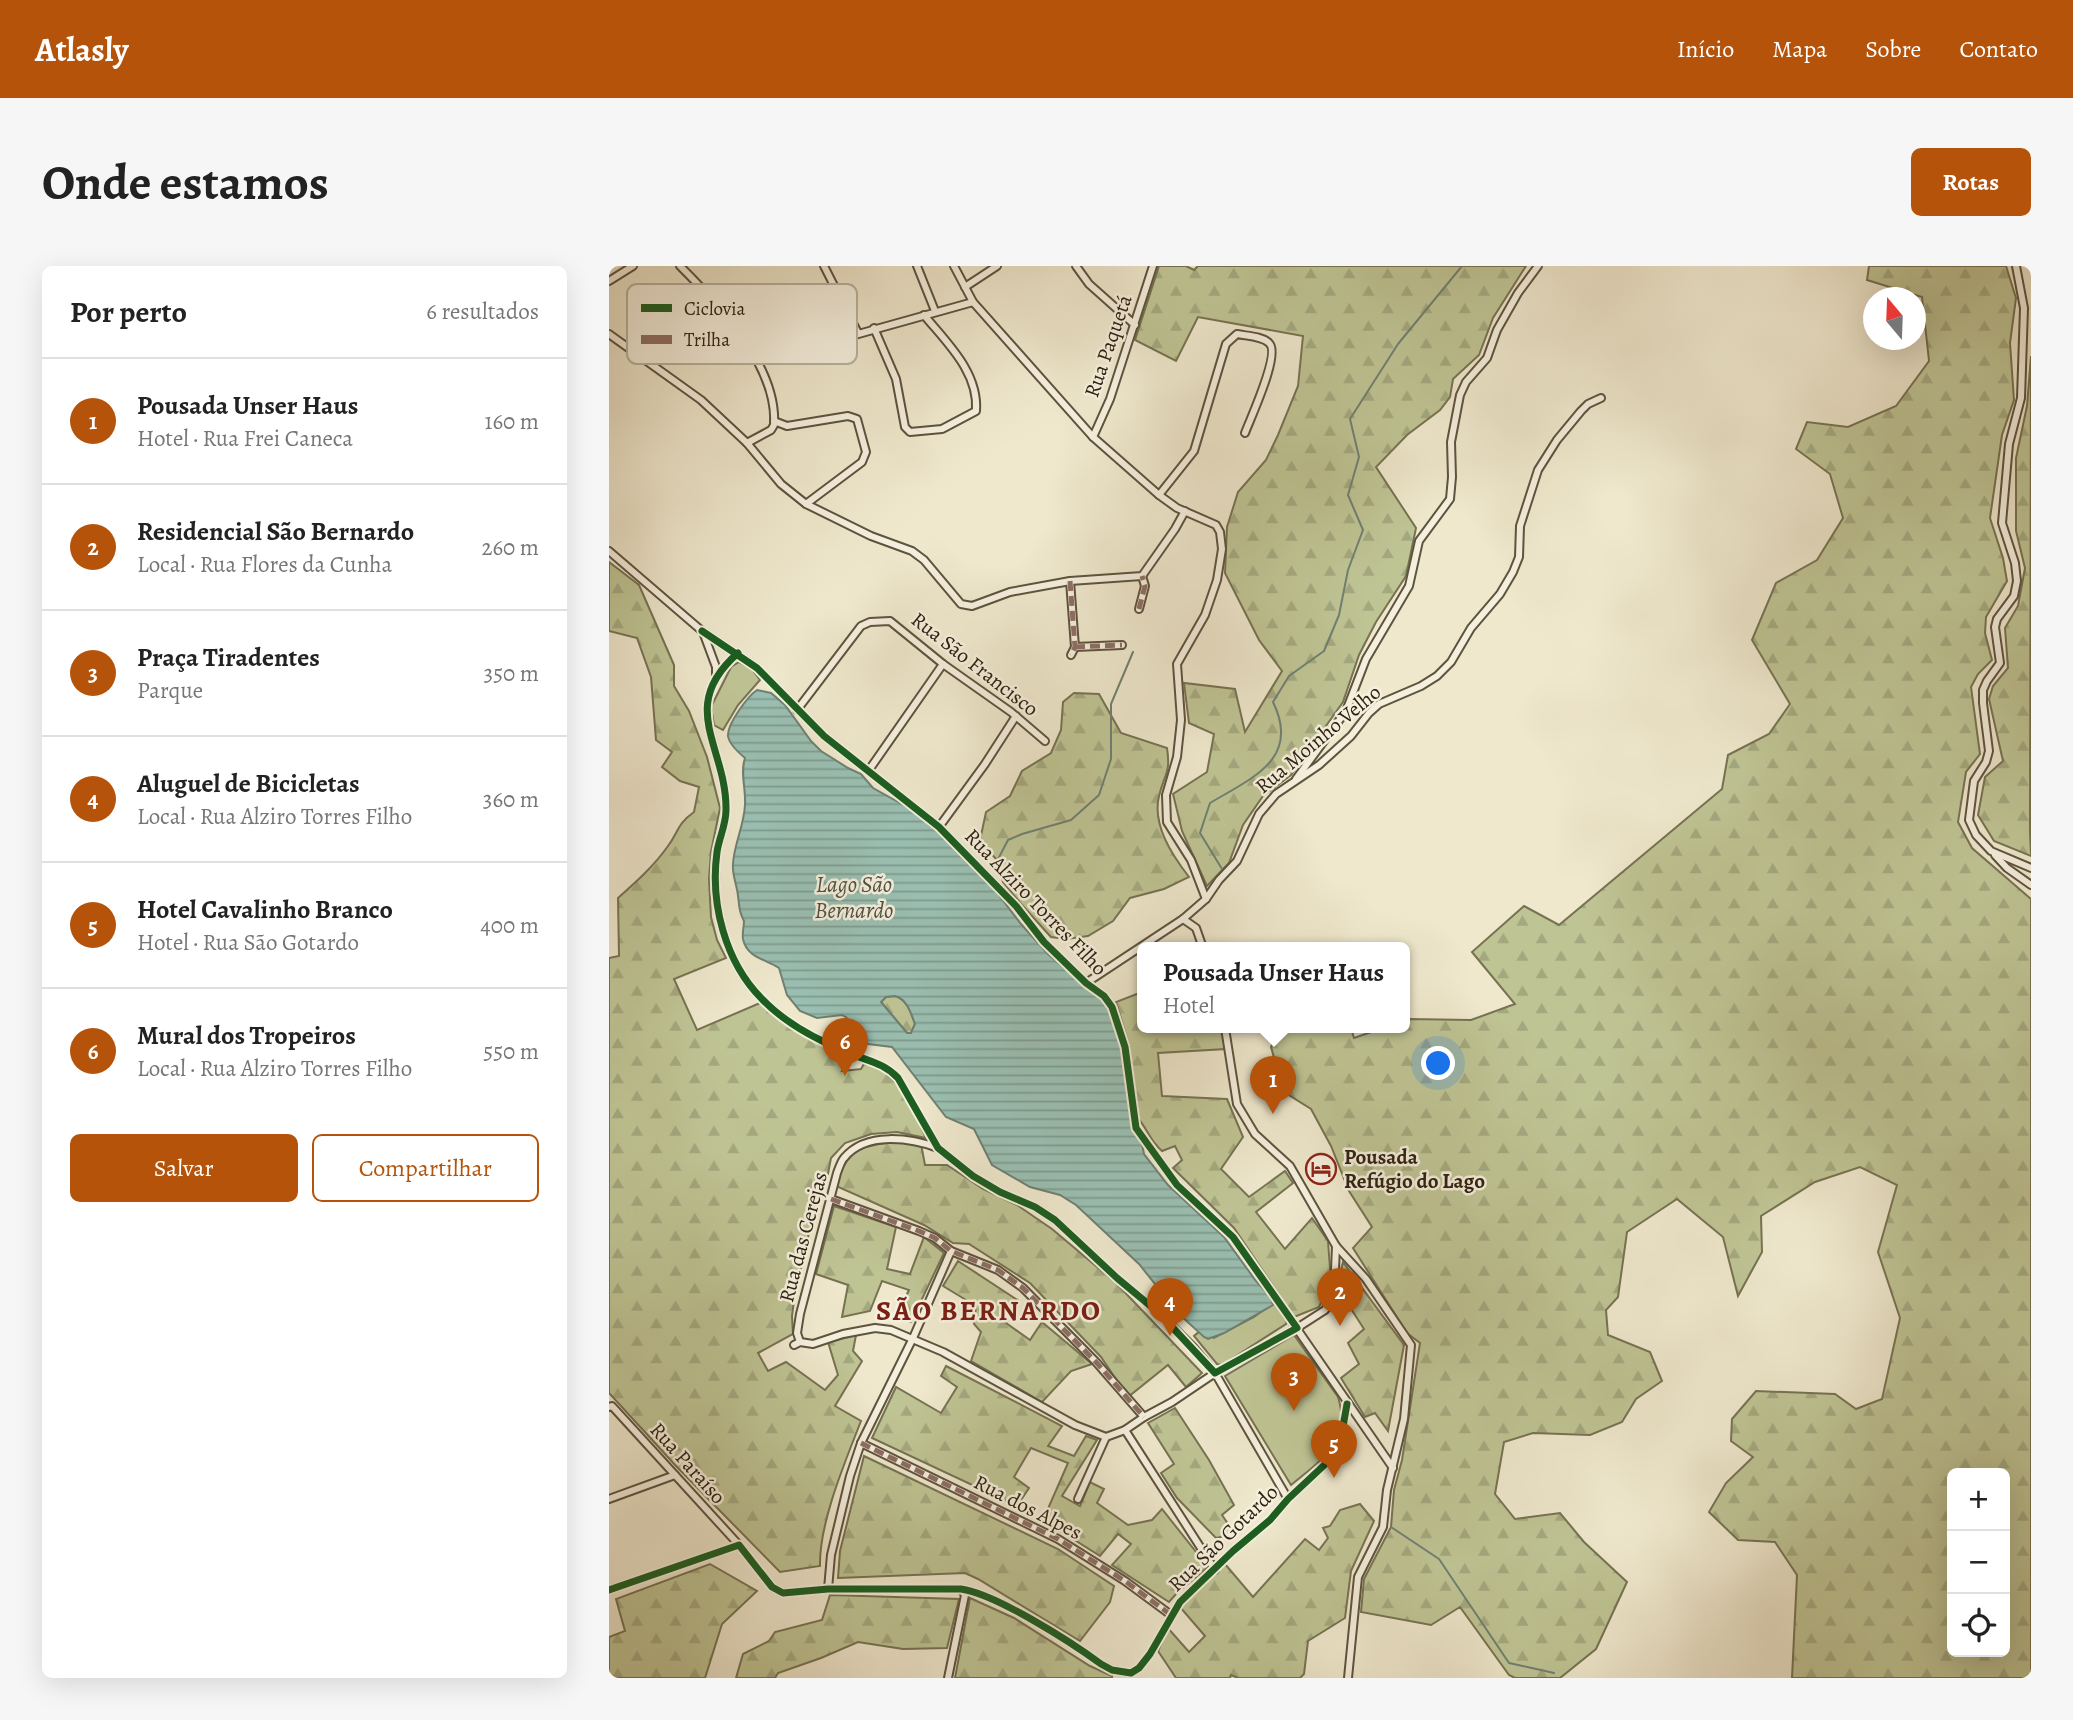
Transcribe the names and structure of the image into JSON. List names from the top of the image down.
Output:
{
  "streets": {
    "street": [
      "Rua Paquetá",
      "Rua São Francisco",
      "Rua Moinho Velho",
      "Rua Alziro Torres Filho",
      "Rua das Cerejas",
      "Rua Paraíso",
      "Rua dos Alpes",
      "Rua São Gotardo"
    ]
  },
  "crossings": [
    ["Rua São Francisco", "Rua Alziro Torres Filho"],
    ["Rua Moinho Velho", "Rua Alziro Torres Filho"],
    ["Rua Alziro Torres Filho", "Rua São Gotardo"],
    ["Rua Paraíso", "Rua São Gotardo"],
    ["Rua dos Alpes", "Rua São Gotardo"]
  ],
  "districts": ["SÃO BERNARDO"],
  "water": ["Lago São Bernardo"],
  "places": {
    "hotel": ["Pousada Refúgio do Lago"]
  },
  "legend": ["Ciclovia", "Trilha"],
  "north": "top",
  "page": {
    "header": "Atlasly",
    "nav": [
      "Início",
      "Mapa",
      "Sobre",
      "Contato"
    ],
    "buttons": [
      "Rotas",
      ["Salvar", "Compartilhar"]
    ],
    "title": "Onde estamos",
    "heading": ["Por perto", "6 resultados"],
    "list": [
      {
        "mark": "1",
        "name": "Pousada Unser Haus",
        "note": "Hotel · Rua Frei Caneca",
        "value": "160 m"
      },
      {
        "mark": "2",
        "name": "Residencial São Bernardo",
        "note": "Local · Rua Flores da Cunha",
        "value": "260 m"
      },
      {
        "mark": "3",
        "name": "Praça Tiradentes",
        "note": "Parque",
        "value": "350 m"
      },
      {
        "mark": "4",
        "name": "Aluguel de Bicicletas",
        "note": "Local · Rua Alziro Torres Filho",
        "value": "360 m"
      },
      {
        "mark": "5",
        "name": "Hotel Cavalinho Branco",
        "note": "Hotel · Rua São Gotardo",
        "value": "400 m"
      },
      {
        "mark": "6",
        "name": "Mural dos Tropeiros",
        "note": "Local · Rua Alziro Torres Filho",
        "value": "550 m"
      }
    ],
    "popup": ["Pousada Unser Haus", "Hotel"],
    "pins": [
      "6",
      "1",
      "2",
      "4",
      "3",
      "5"
    ],
    "map_buttons": ["+", "−"]
  }
}
